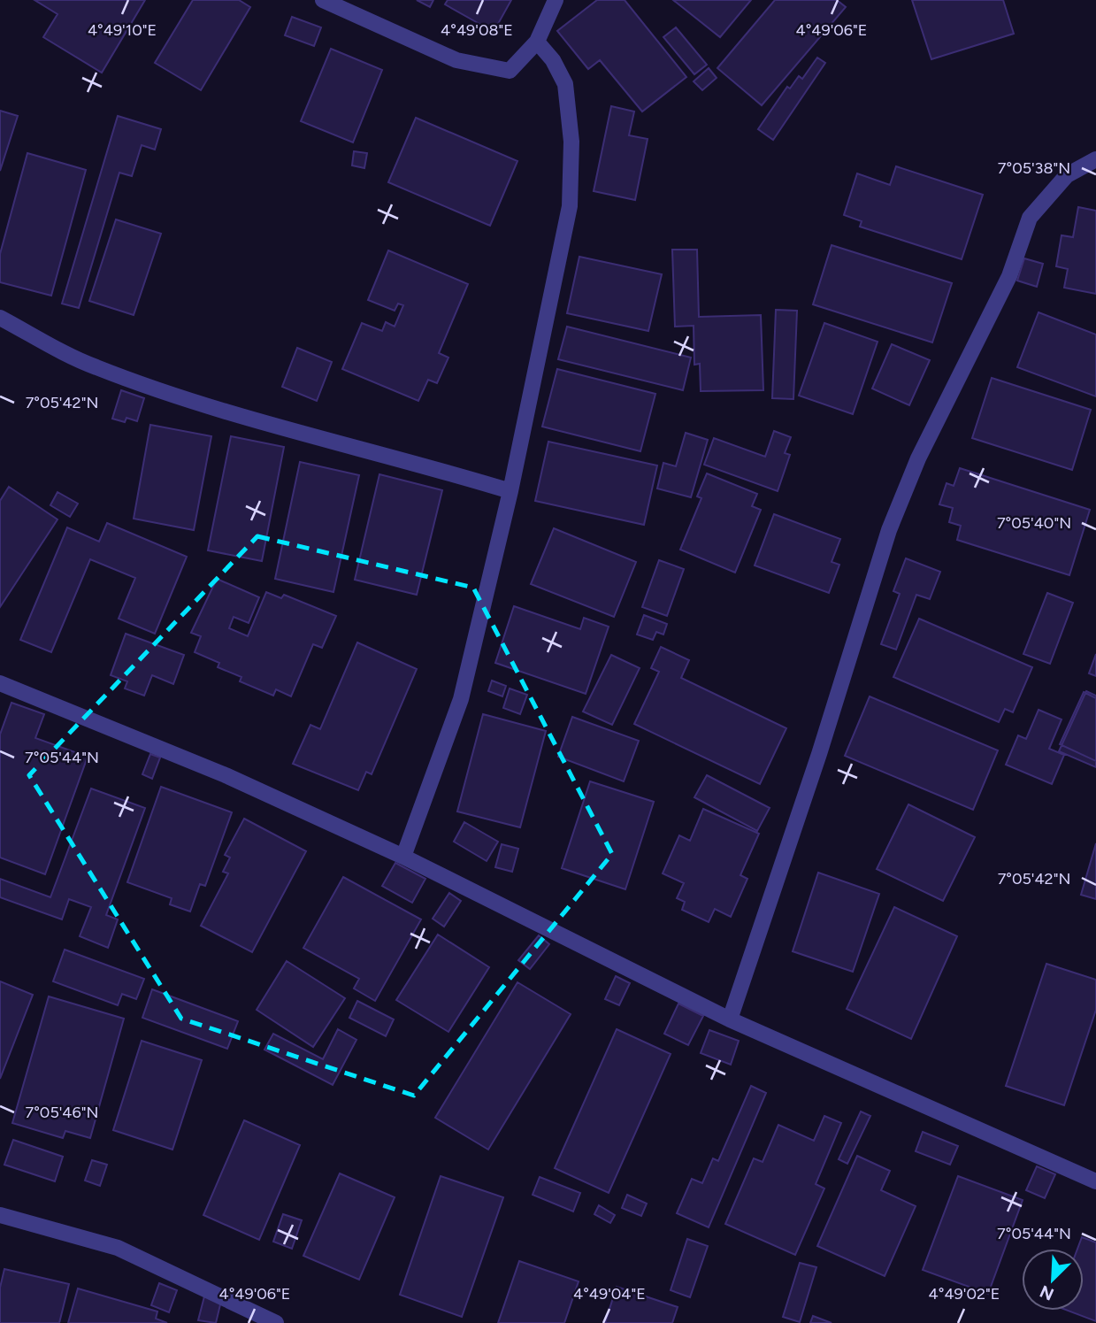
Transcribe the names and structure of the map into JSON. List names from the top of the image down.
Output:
{
  "north": "bottom left",
  "coordinates": [
    "4°49'10\"E",
    "4°49'08\"E",
    "4°49'06\"E",
    "7°05'38\"N",
    "7°05'42\"N",
    "7°05'40\"N",
    "7°05'44\"N",
    "7°05'46\"N",
    "4°49'04\"E",
    "4°49'02\"E"
  ]
}
